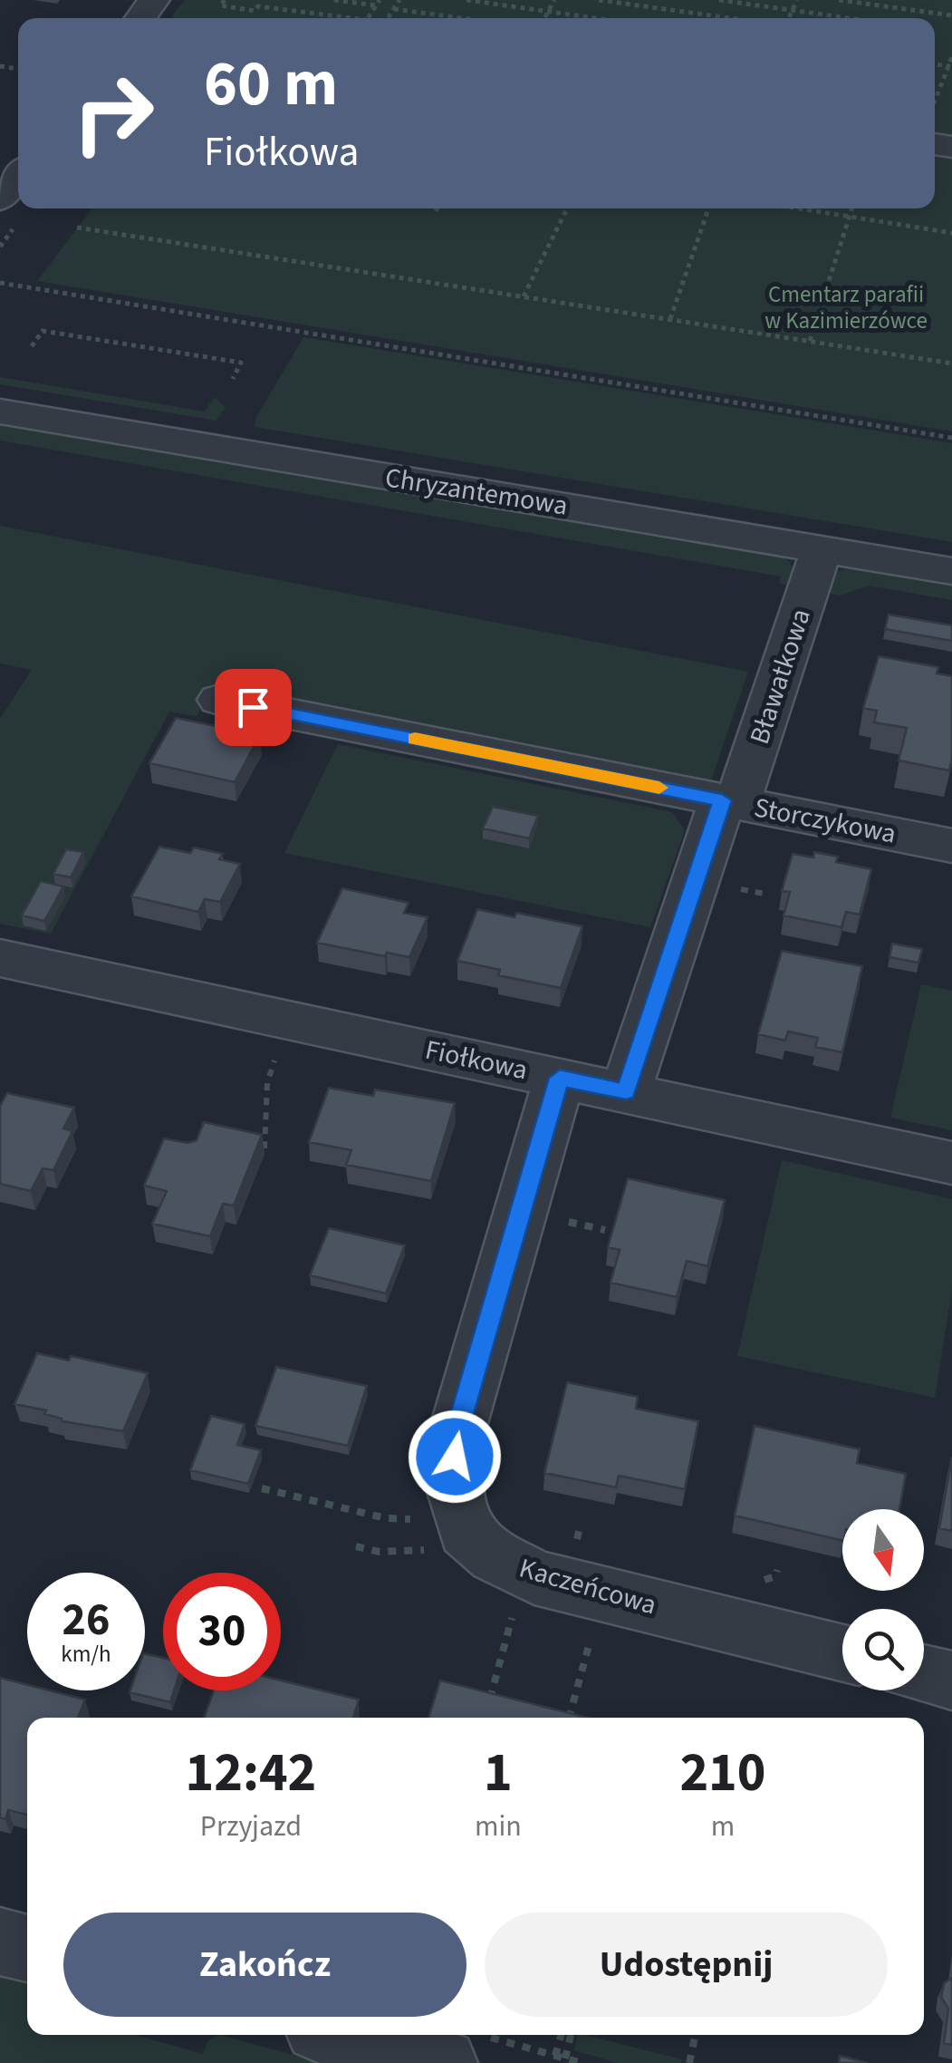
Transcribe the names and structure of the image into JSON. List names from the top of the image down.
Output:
{
  "streets": {
    "street": [
      "Chryzantemowa",
      "Bławatkowa",
      "Storczykowa",
      "Fiołkowa",
      "Kaczeńcowa"
    ]
  },
  "crossings": [
    ["Chryzantemowa", "Bławatkowa"],
    ["Bławatkowa", "Storczykowa"],
    ["Bławatkowa", "Fiołkowa"]
  ],
  "parks": ["Cmentarz parafii w Kazimierzówce"],
  "north": "bottom",
  "page": {
    "turn": ["60 m", "Fiołkowa"],
    "speed": "26 km/h",
    "limit": "30",
    "eta": [
      "12:42",
      "Przyjazd",
      "1",
      "min",
      "210",
      "m"
    ],
    "buttons": ["Zakończ", "Udostępnij"]
  }
}
